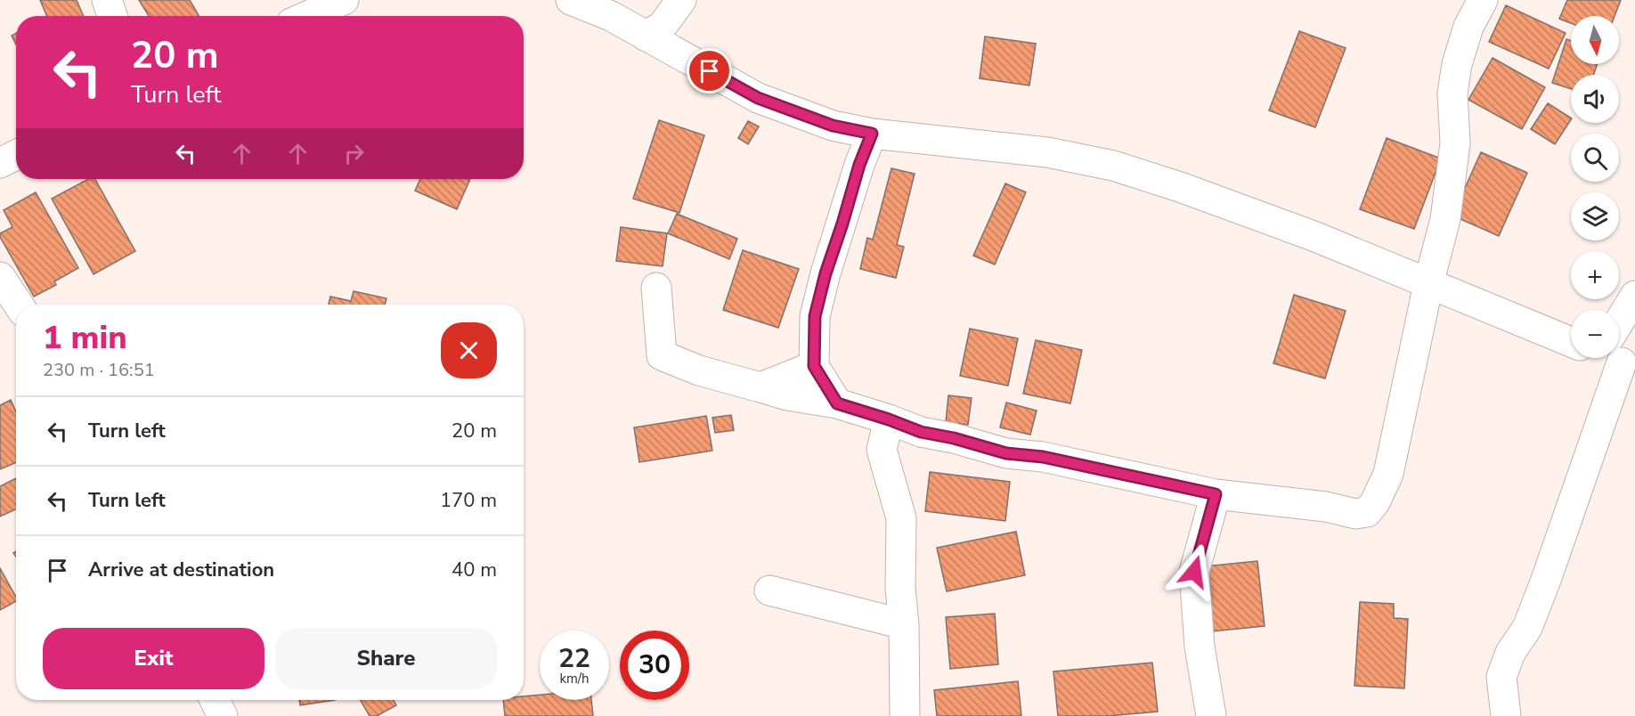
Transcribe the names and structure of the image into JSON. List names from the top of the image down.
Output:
{
  "north": "bottom",
  "page": {
    "map_buttons": ["+", "−"],
    "turn": ["20 m", "Turn left"],
    "heading": ["1 min", "230 m · 16:51"],
    "list": [
      {
        "name": "Turn left",
        "value": "20 m"
      },
      {
        "name": "Turn left",
        "value": "170 m"
      },
      {
        "name": "Arrive at destination",
        "value": "40 m"
      }
    ],
    "buttons": ["Exit", "Share"],
    "speed": "22 km/h",
    "limit": "30"
  }
}
